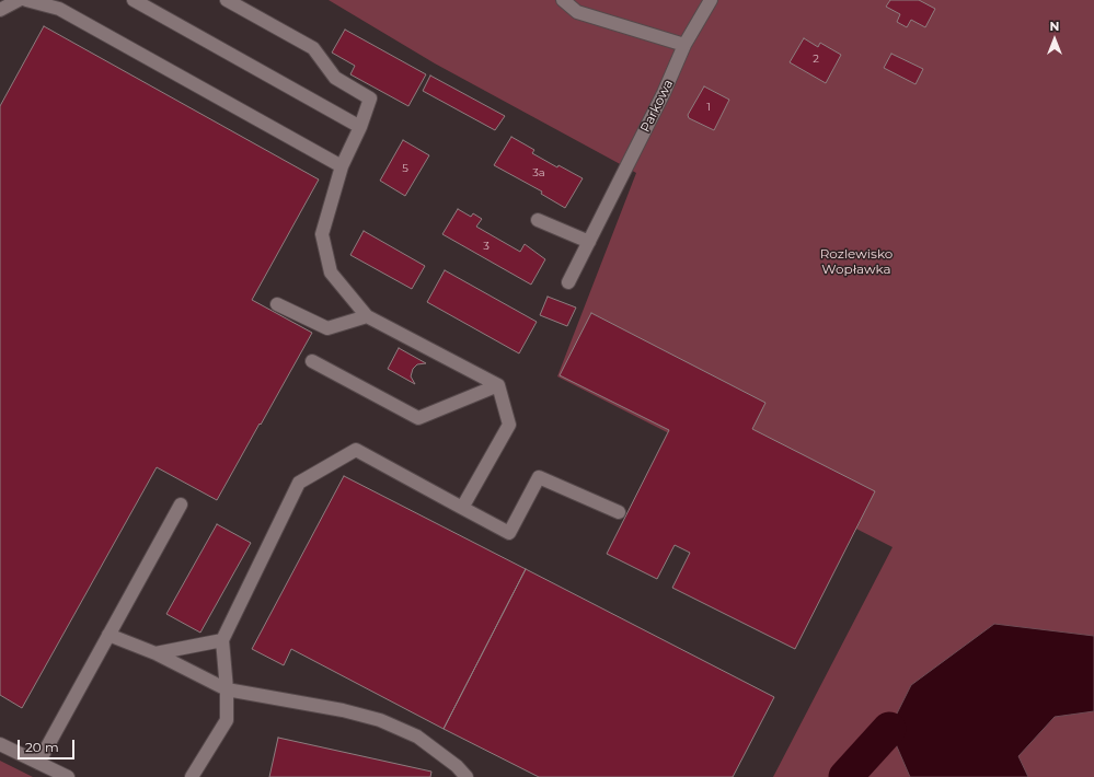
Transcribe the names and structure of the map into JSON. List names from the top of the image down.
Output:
{
  "streets": {
    "street": ["Parkowa"]
  },
  "parks": ["Rozlewisko Wopławka"],
  "house_numbers": [
    "2",
    "1",
    "5",
    "3a",
    "3"
  ],
  "scale_bar": "20 m",
  "north": "top"
}
